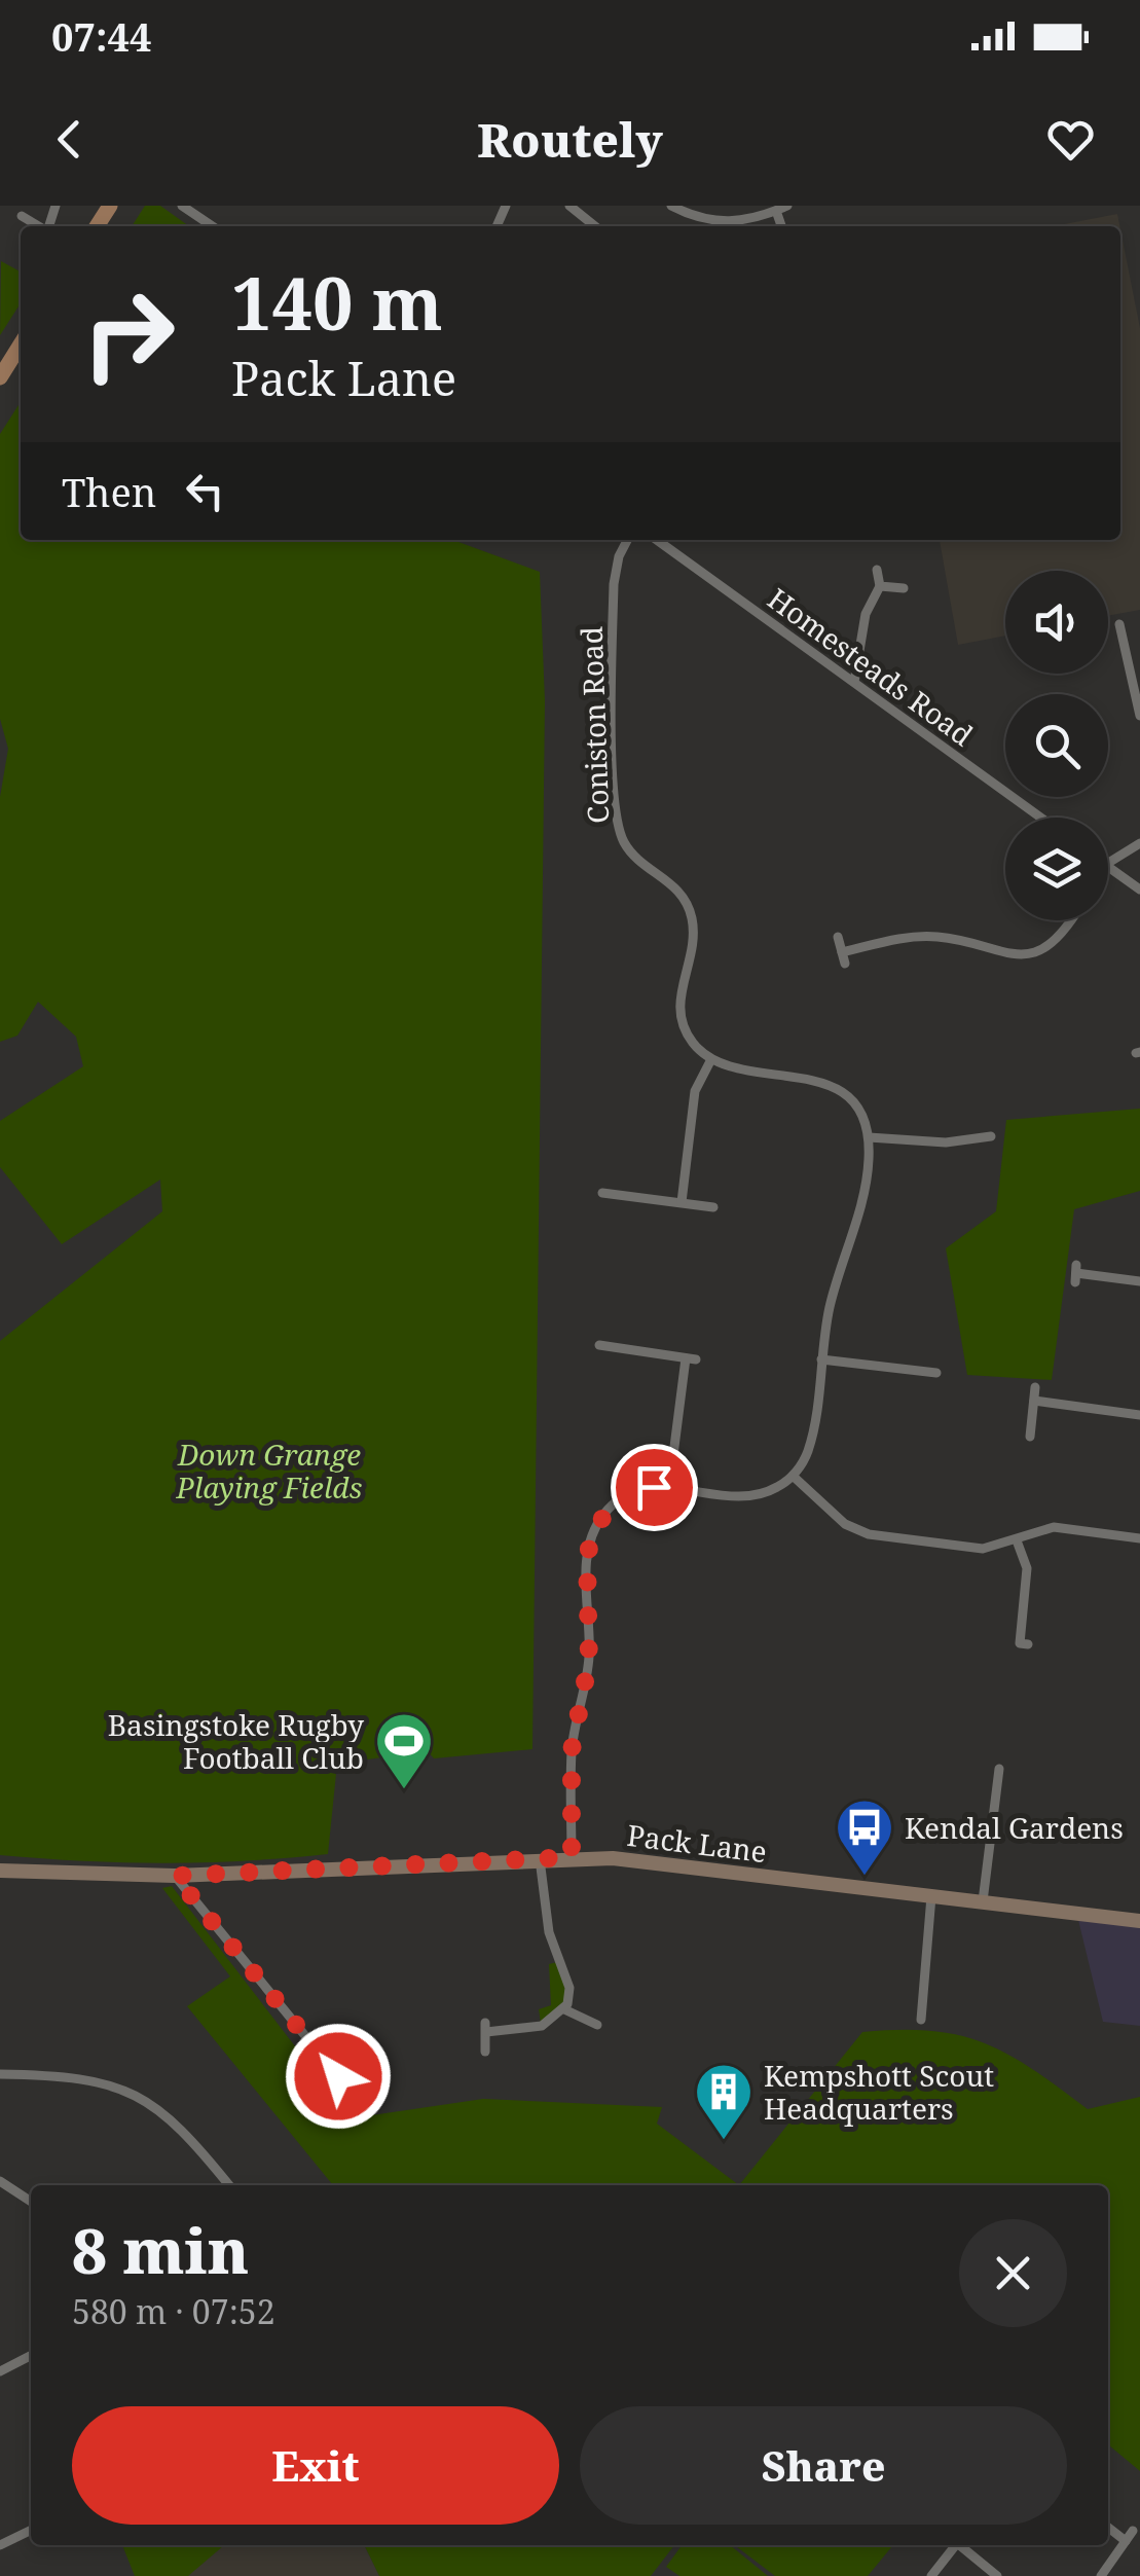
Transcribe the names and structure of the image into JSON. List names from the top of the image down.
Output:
{
  "streets": {
    "street": ["Homesteads Road", "Coniston Road", "Pack Lane"]
  },
  "parks": ["Down Grange Playing Fields"],
  "places": {
    "sports": ["Basingstoke Rugby Football Club"],
    "bus stop": ["Kendal Gardens"],
    "building": ["Kempshott Scout Headquarters"]
  },
  "page": {
    "status": "07:44",
    "header": "Routely",
    "turn": ["140 m", "Pack Lane"],
    "then": "Then",
    "heading": ["8 min", "580 m · 07:52"],
    "buttons": ["Exit", "Share"]
  }
}
